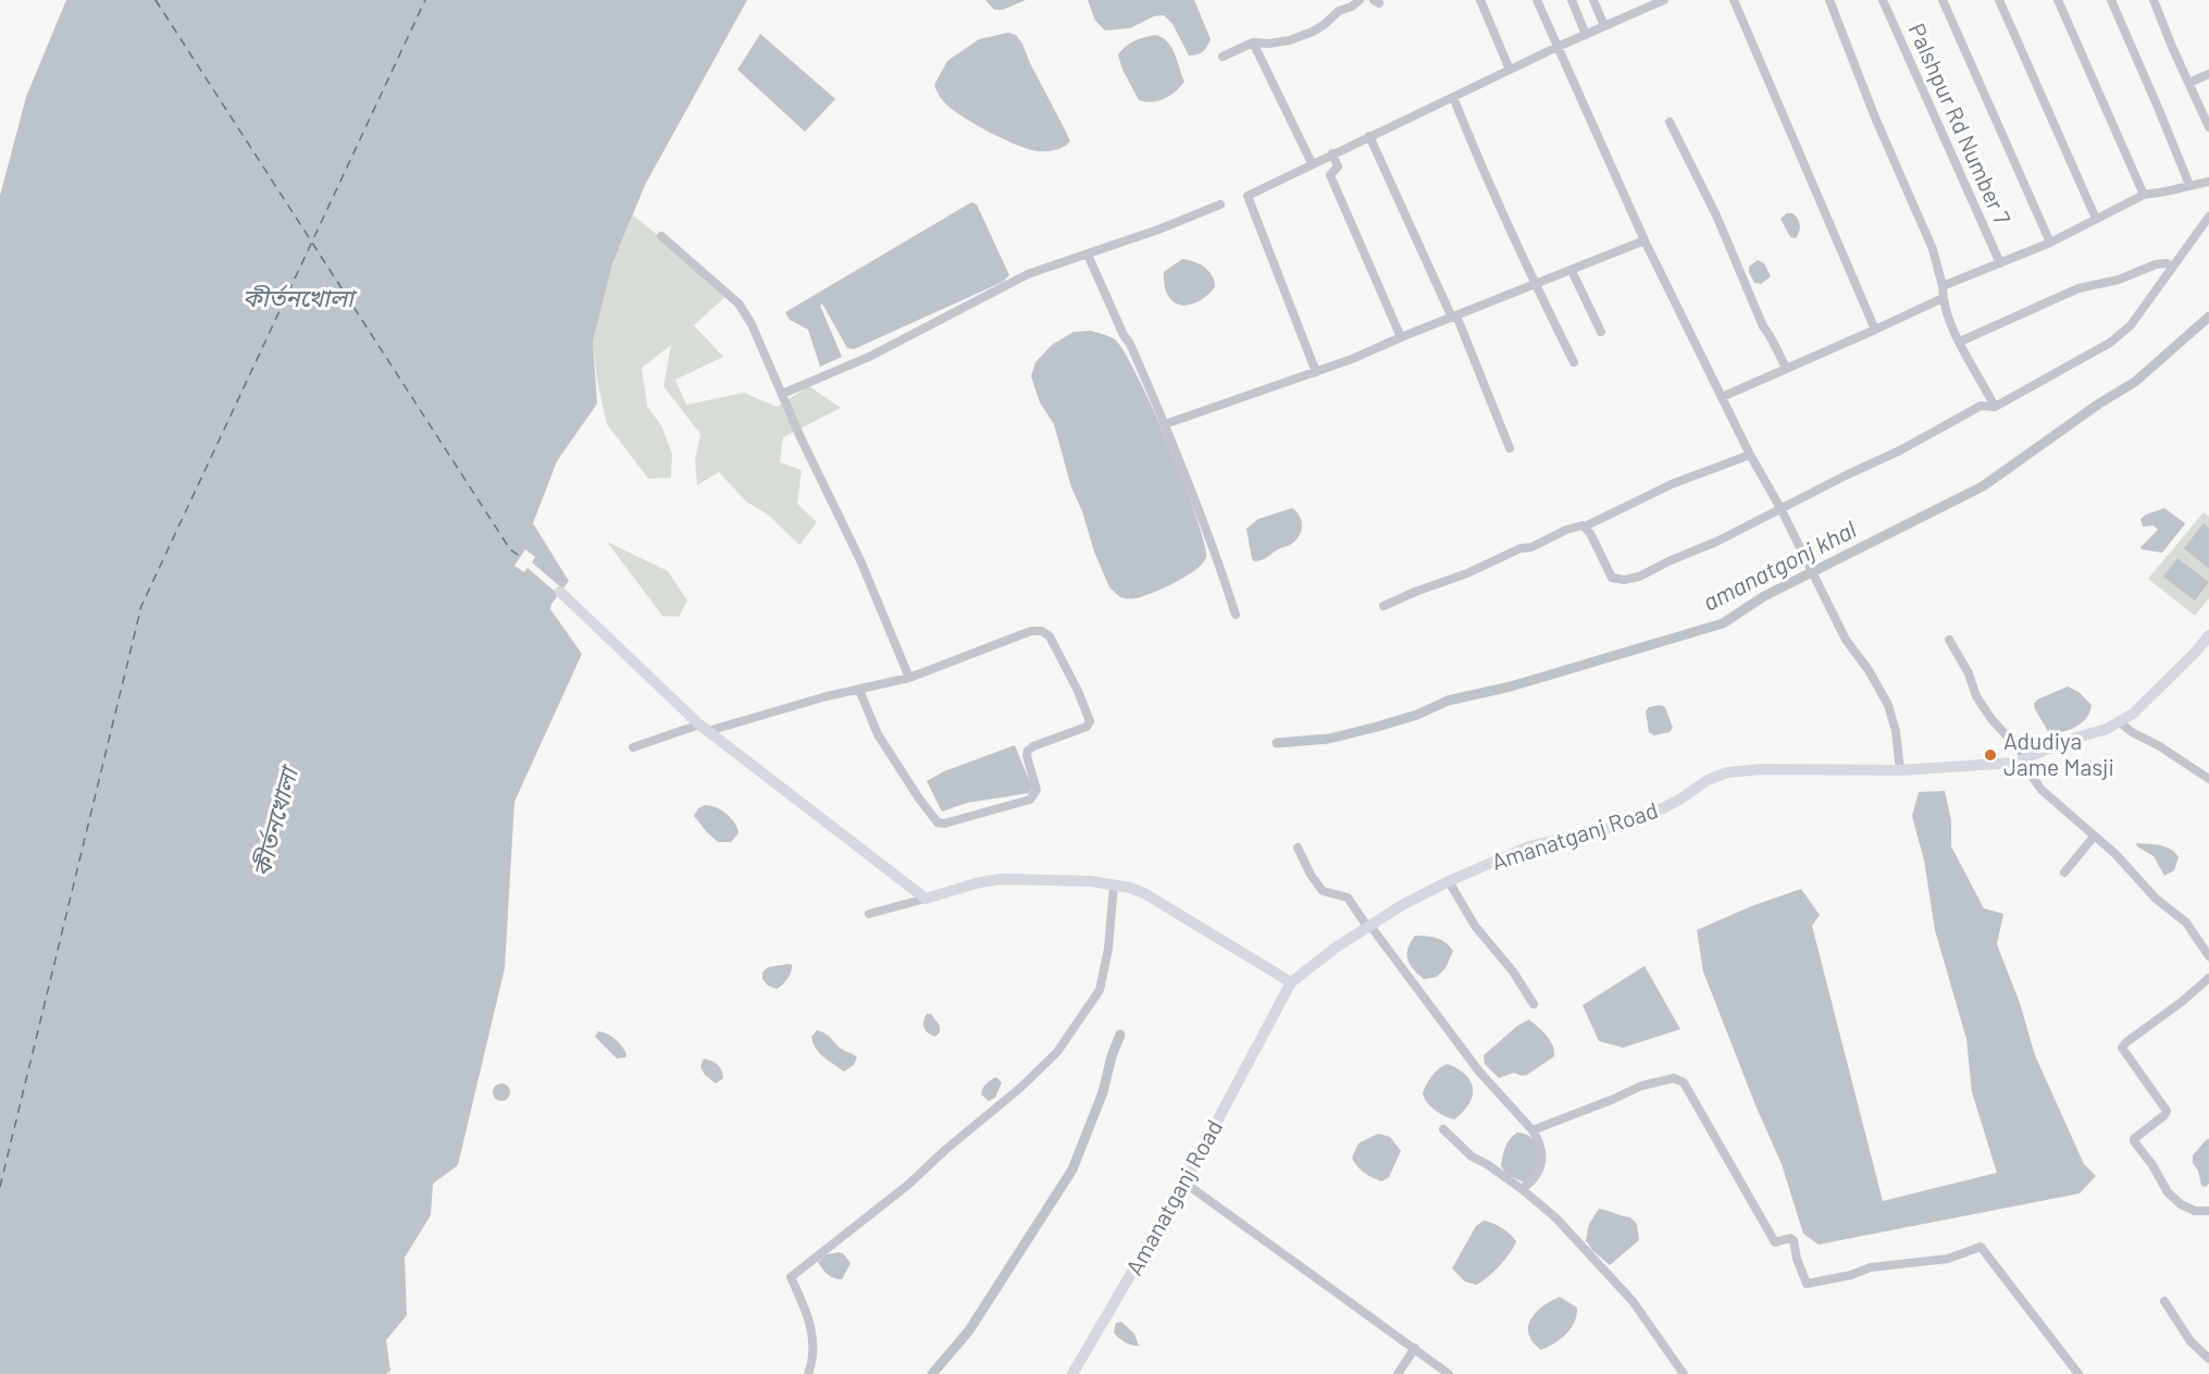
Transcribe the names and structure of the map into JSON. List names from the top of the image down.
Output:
{
  "streets": {
    "main road": ["Amanatganj Road"],
    "street": ["Palshpur Rd Number 7"]
  },
  "water": ["কীর্তনখোলা", "amanatgonj khal"],
  "places": ["Adudiya Jame Masji"]
}
